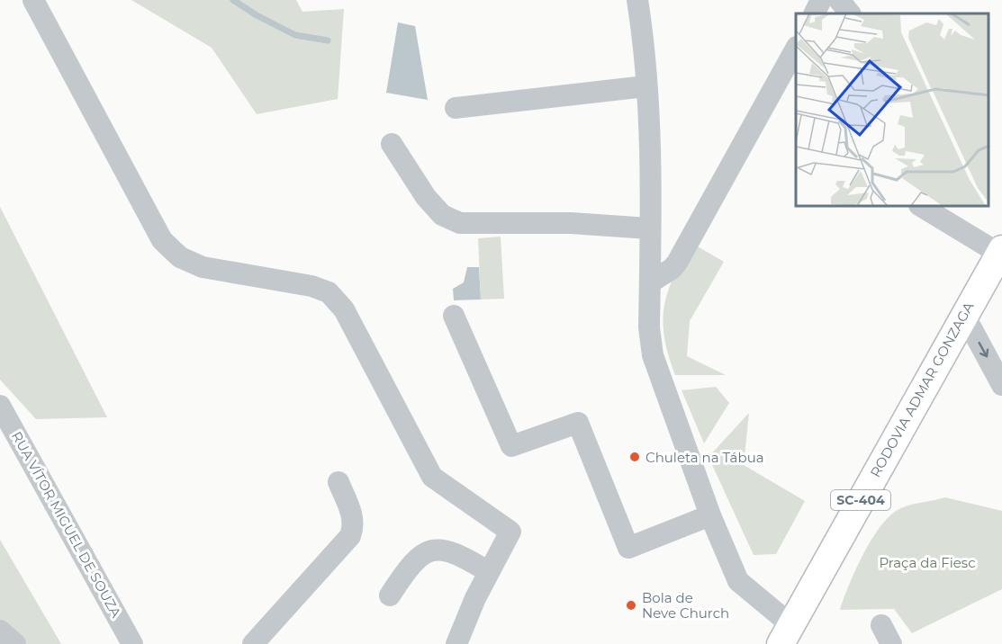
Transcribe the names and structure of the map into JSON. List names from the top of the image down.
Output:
{
  "streets": {
    "main road": ["RODOVIA ADMAR GONZAGA", "SC-404"],
    "street": ["RUA VÍTOR MIGUEL DE SOUZA"]
  },
  "parks": ["Praça da Fiesc"],
  "places": ["Chuleta na Tábua", "Bola de Neve Church"]
}
